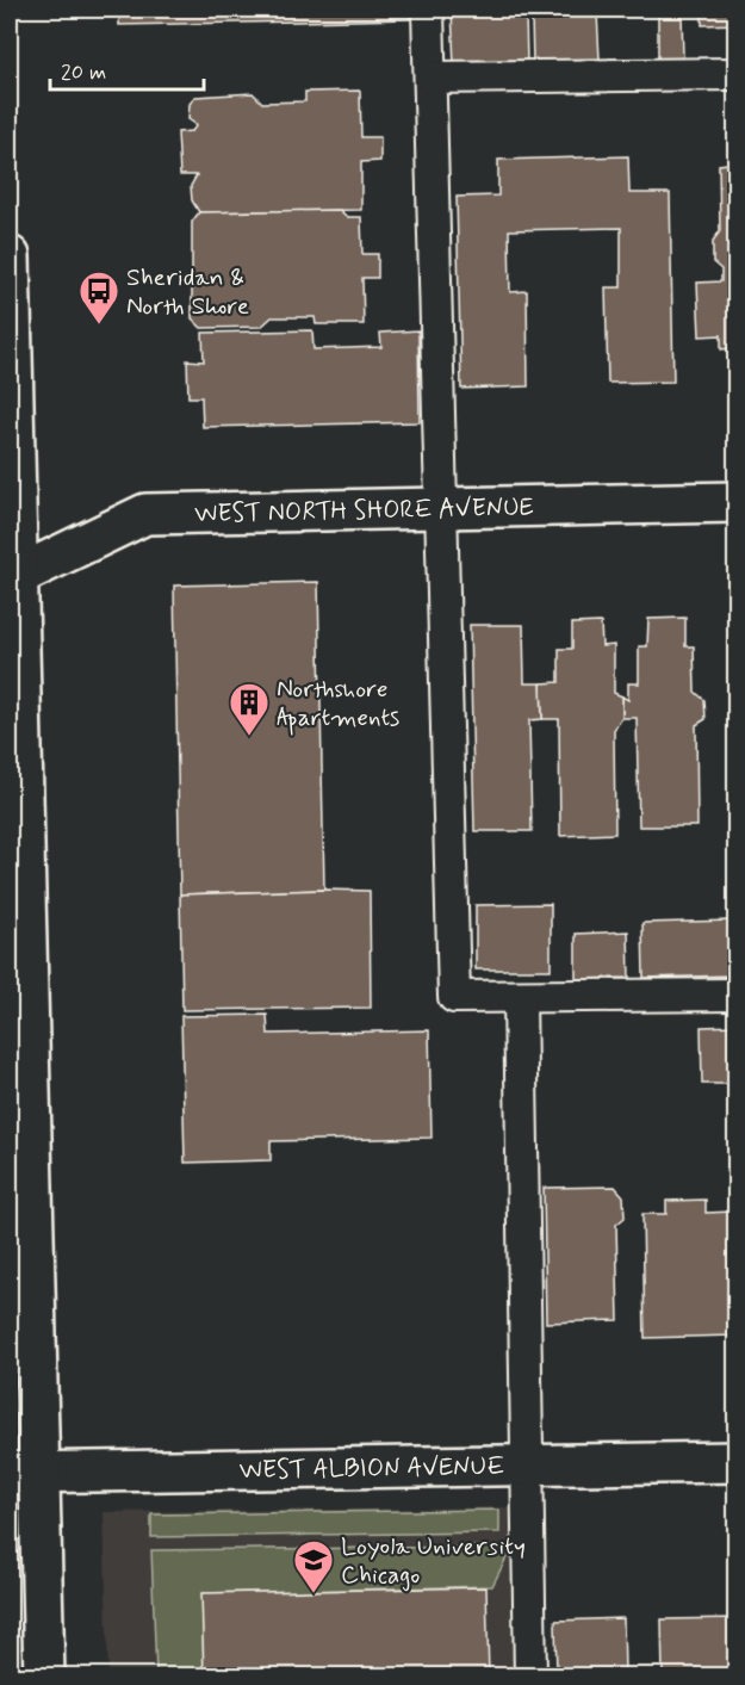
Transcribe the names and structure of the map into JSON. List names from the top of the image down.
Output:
{
  "streets": {
    "street": ["WEST NORTH SHORE AVENUE", "WEST ALBION AVENUE"]
  },
  "places": {
    "bus stop": ["Sheridan & North Shore"],
    "building": ["Northshore Apartments"],
    "school or university": ["Loyola University Chicago"]
  },
  "scale_bar": "20 m"
}
